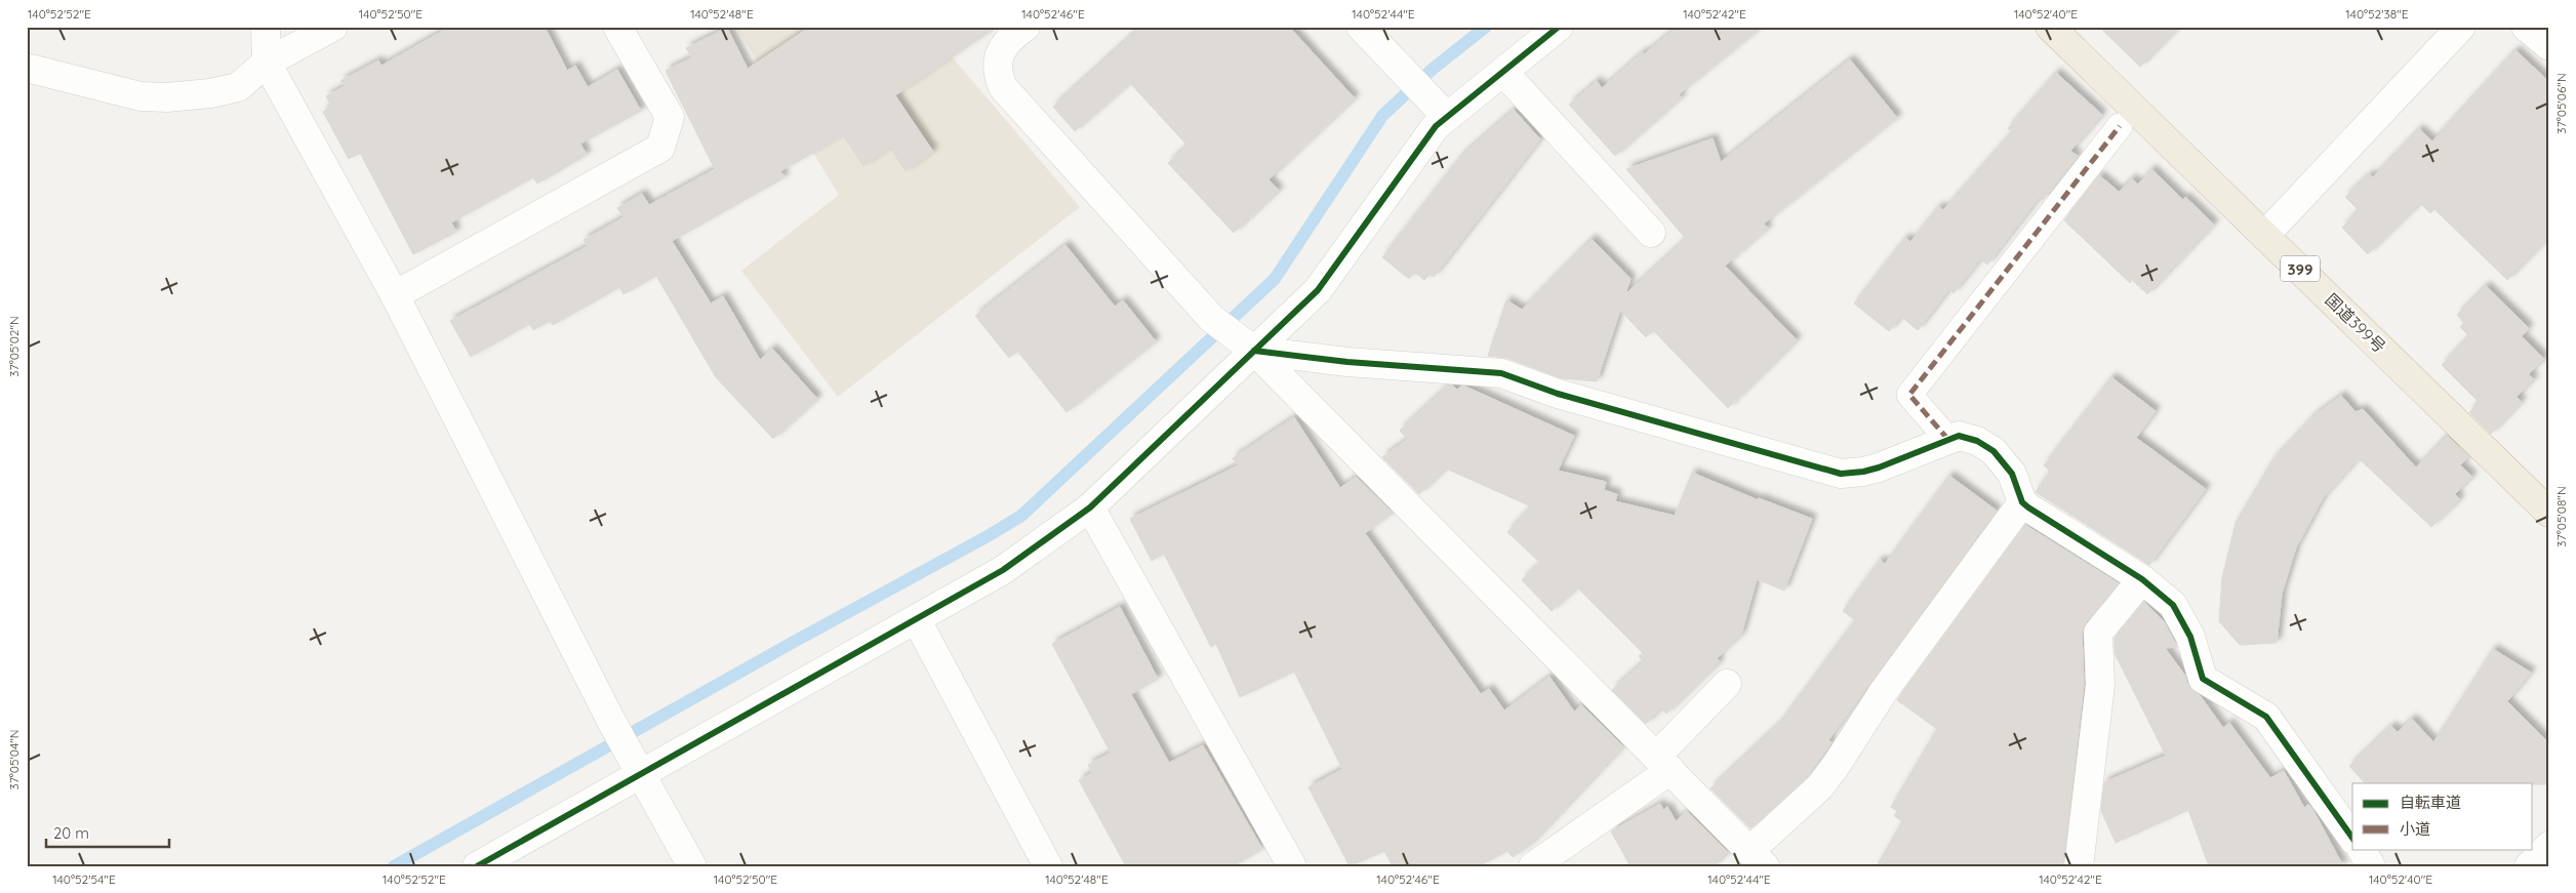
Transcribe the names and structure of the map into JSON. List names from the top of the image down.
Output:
{
  "streets": {
    "highway": ["399", "国道399号"]
  },
  "legend": ["自転車道", "小道"],
  "scale_bar": "20 m",
  "coordinates": [
    "140°52'52\"E",
    "140°52'50\"E",
    "140°52'48\"E",
    "140°52'46\"E",
    "140°52'44\"E",
    "140°52'42\"E",
    "140°52'40\"E",
    "140°52'38\"E",
    "37°05'06\"N",
    "37°05'02\"N",
    "37°05'08\"N",
    "37°05'04\"N",
    "140°52'54\"E"
  ]
}
